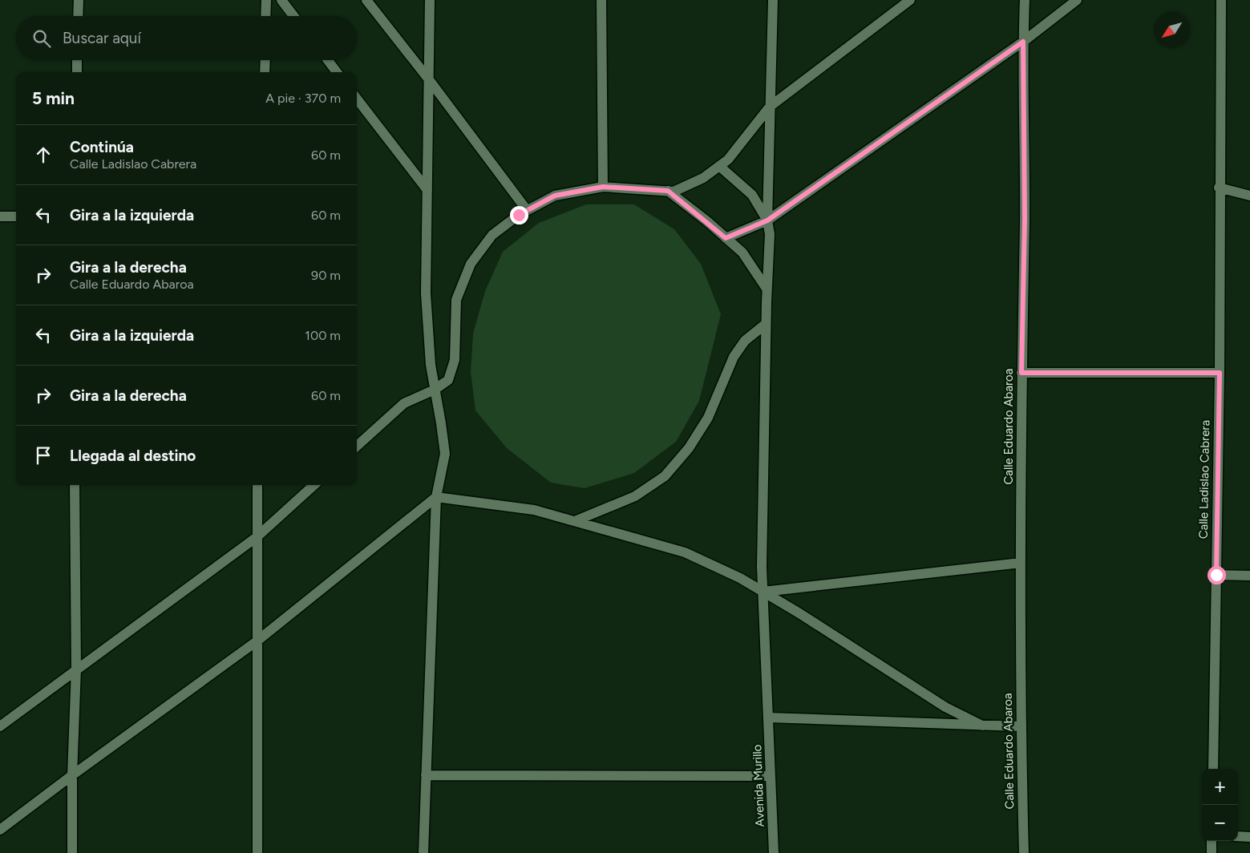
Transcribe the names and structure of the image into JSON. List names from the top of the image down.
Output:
{
  "streets": {
    "street": ["Calle Eduardo Abaroa", "Calle Ladislao Cabrera", "Avenida Murillo"]
  },
  "north": "bottom left",
  "page": {
    "search": "Buscar aquí",
    "heading": ["5 min", "A pie · 370 m"],
    "list": [
      ["Continúa", "Calle Ladislao Cabrera", "60 m"],
      ["Gira a la izquierda", "60 m"],
      ["Gira a la derecha", "Calle Eduardo Abaroa", "90 m"],
      ["Gira a la izquierda", "100 m"],
      ["Gira a la derecha", "60 m"],
      "Llegada al destino"
    ],
    "map_buttons": ["+", "−"]
  }
}
